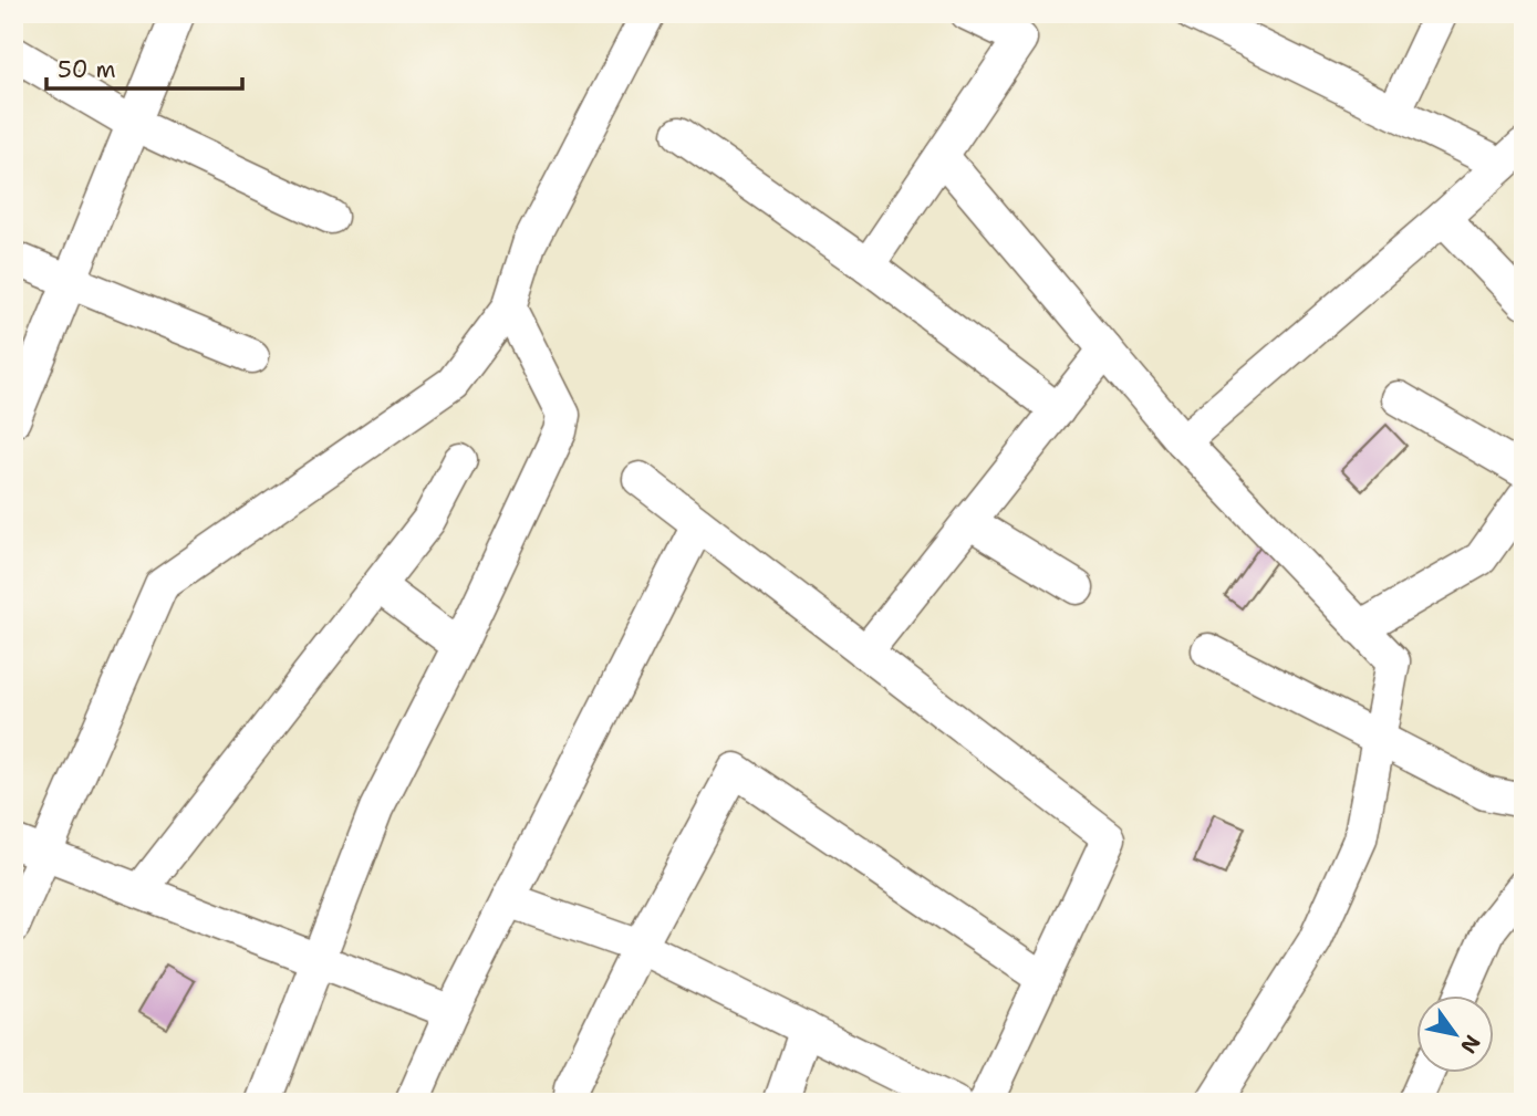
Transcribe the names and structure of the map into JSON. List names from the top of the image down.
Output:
{
  "scale_bar": "50 m",
  "north": "bottom right"
}
